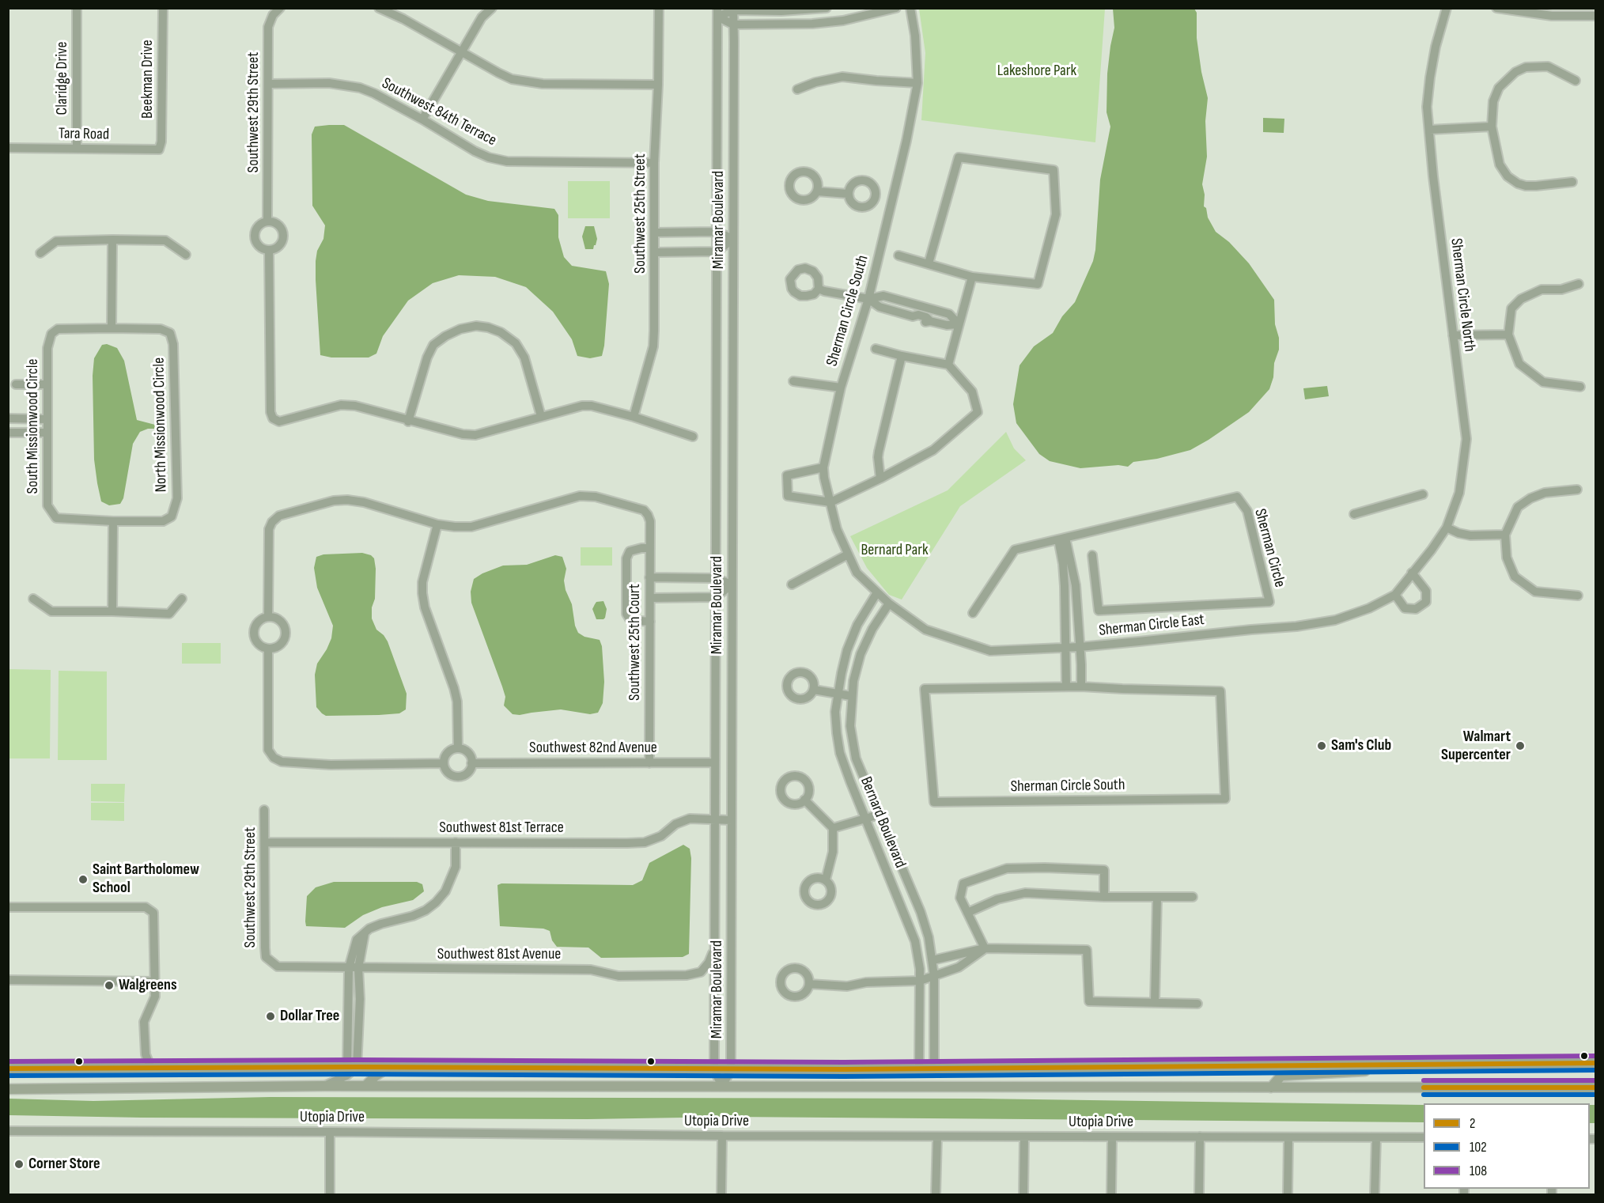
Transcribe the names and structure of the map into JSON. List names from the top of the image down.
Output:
{
  "streets": {
    "street": [
      "Claridge Drive",
      "Beekman Drive",
      "Southwest 29th Street",
      "Southwest 84th Terrace",
      "Tara Road",
      "Southwest 25th Street",
      "Miramar Boulevard",
      "Sherman Circle North",
      "Sherman Circle South",
      "North Missionwood Circle",
      "South Missionwood Circle",
      "Sherman Circle",
      "Sherman Circle East",
      "Southwest 25th Court",
      "Southwest 82nd Avenue",
      "Bernard Boulevard",
      "Southwest 81st Terrace",
      "Southwest 81st Avenue",
      "Utopia Drive"
    ]
  },
  "crossings": [
    ["Claridge Drive", "Tara Road"],
    ["Beekman Drive", "Tara Road"],
    ["Southwest 29th Street", "Southwest 84th Terrace"],
    ["Southwest 29th Street", "Southwest 81st Terrace"],
    ["Southwest 29th Street", "Southwest 81st Avenue"],
    ["Southwest 84th Terrace", "Southwest 25th Street"],
    ["Miramar Boulevard", "Southwest 82nd Avenue"],
    ["Miramar Boulevard", "Southwest 81st Terrace"],
    ["Miramar Boulevard", "Southwest 81st Avenue"],
    ["Sherman Circle North", "Sherman Circle East"],
    ["Sherman Circle South", "Sherman Circle East"],
    ["Sherman Circle South", "Bernard Boulevard"],
    ["North Missionwood Circle", "South Missionwood Circle"],
    ["Sherman Circle East", "Bernard Boulevard"],
    ["Southwest 25th Court", "Southwest 82nd Avenue"]
  ],
  "parks": ["Lakeshore Park", "Bernard Park"],
  "places": [
    "Sam's Club",
    "Walmart Supercenter",
    "Saint Bartholomew School",
    "Walgreens",
    "Dollar Tree",
    "Corner Store"
  ],
  "lines": ["transit line 108", "transit line 2", "transit line 102"],
  "legend": ["2", "102", "108"]
}
